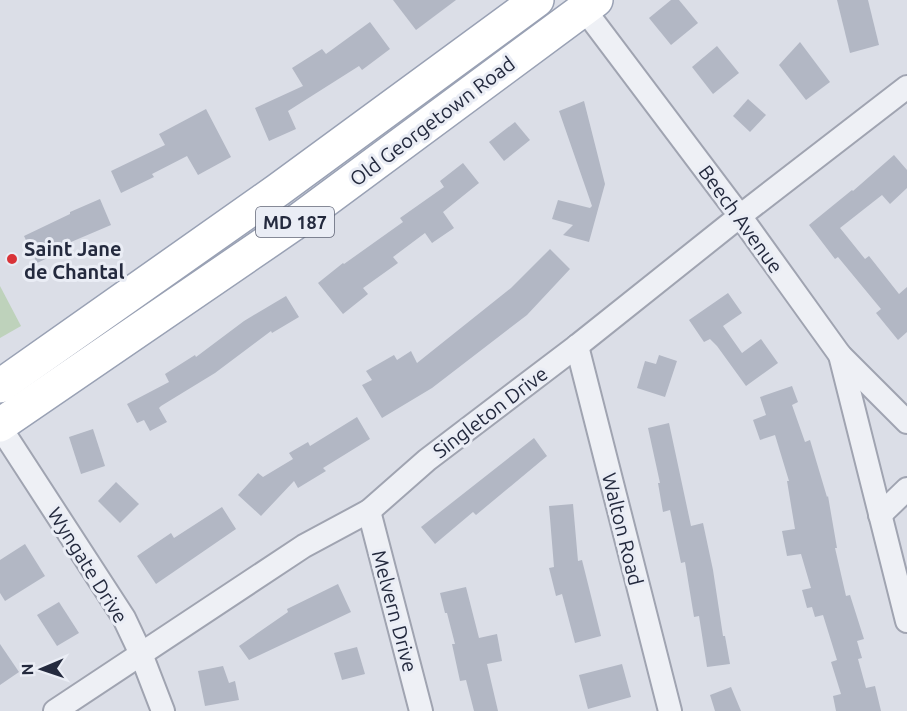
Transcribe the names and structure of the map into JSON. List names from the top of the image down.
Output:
{
  "streets": {
    "main road": ["Old Georgetown Road", "MD 187"],
    "street": [
      "Beech Avenue",
      "Singleton Drive",
      "Walton Road",
      "Wyngate Drive",
      "Melvern Drive"
    ]
  },
  "crossings": [
    ["Old Georgetown Road", "Beech Avenue"],
    ["Old Georgetown Road", "Wyngate Drive"],
    ["Beech Avenue", "Singleton Drive"],
    ["Singleton Drive", "Walton Road"],
    ["Singleton Drive", "Wyngate Drive"],
    ["Singleton Drive", "Melvern Drive"]
  ],
  "places": ["Saint Jane de Chantal"],
  "north": "left"
}
